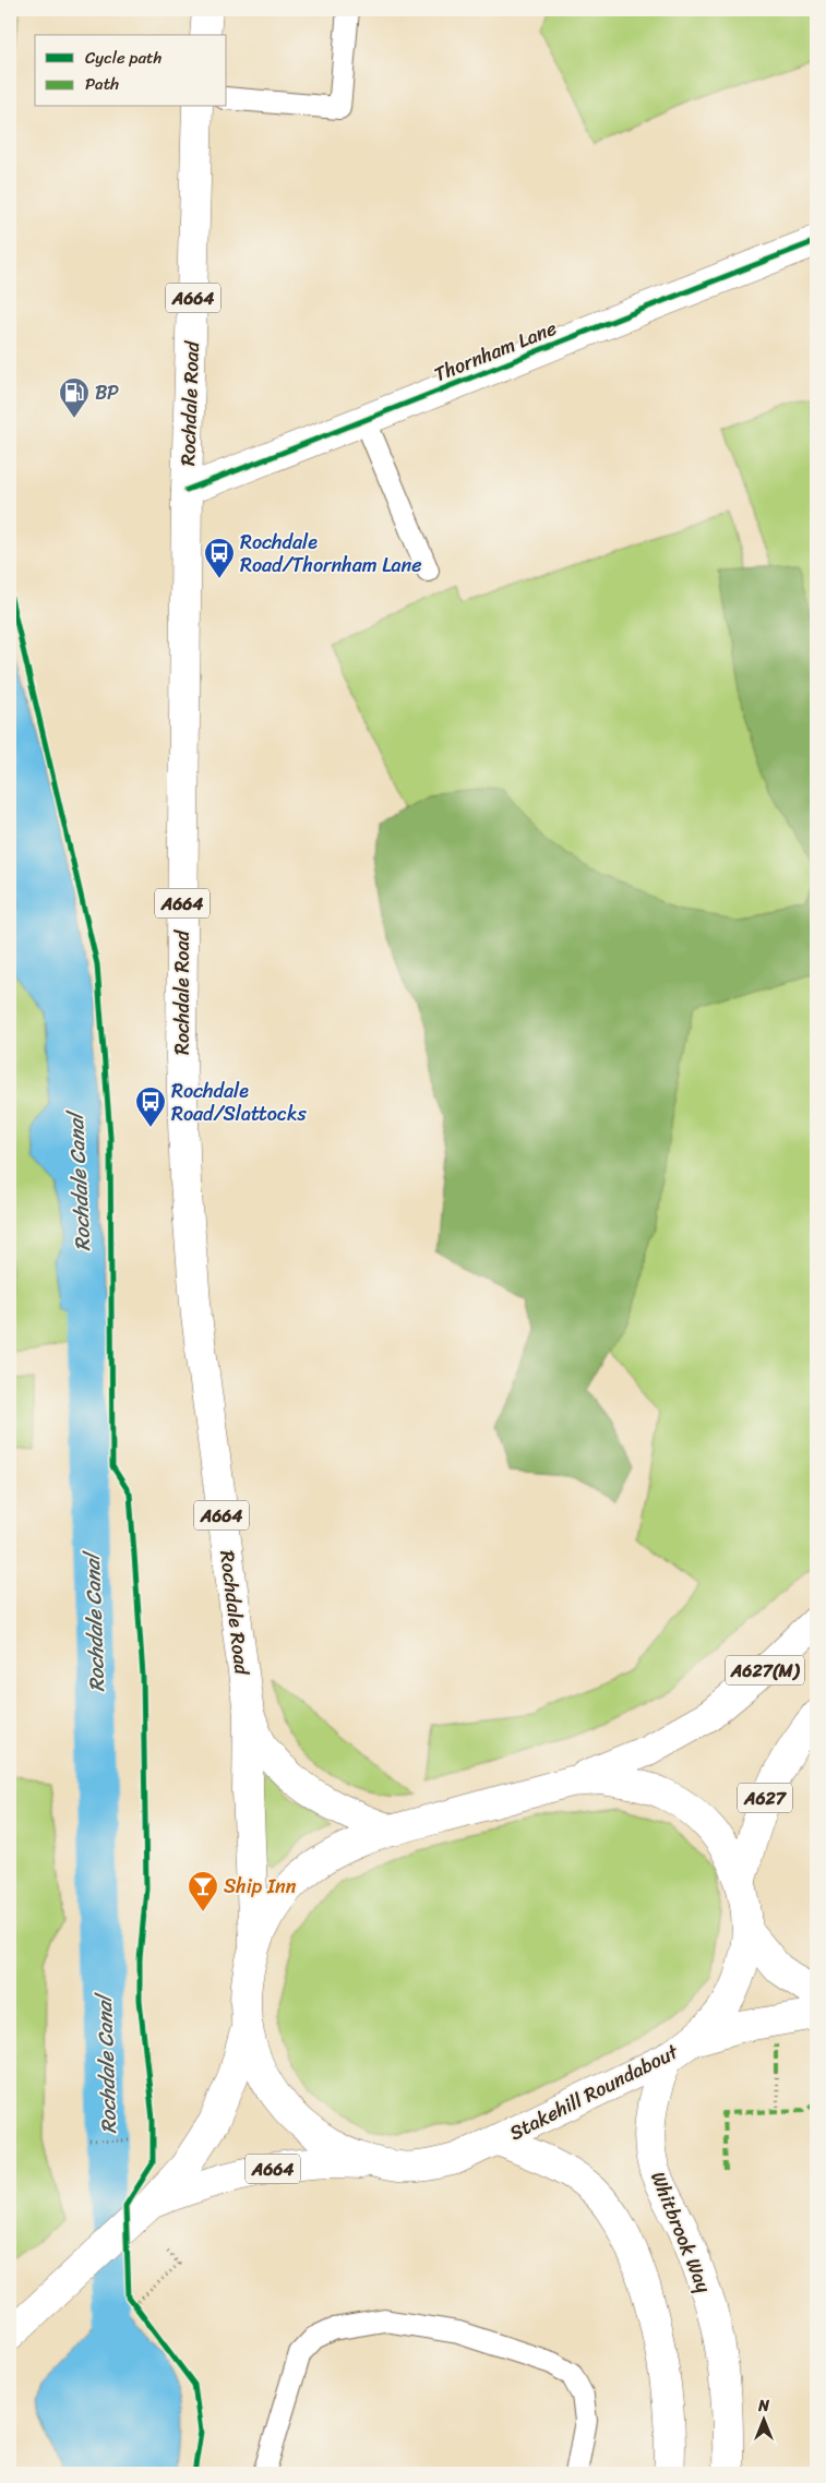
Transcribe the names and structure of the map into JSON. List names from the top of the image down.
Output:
{
  "streets": {
    "main road": [
      "A664",
      "Thornham Lane",
      "Rochdale Road",
      "A627(M)",
      "A627",
      "Stakehill Roundabout",
      "Whitbrook Way"
    ]
  },
  "crossings": [
    ["A664", "Stakehill Roundabout"],
    ["Thornham Lane", "Rochdale Road"],
    ["Rochdale Road", "Stakehill Roundabout"],
    ["A627(M)", "Stakehill Roundabout"],
    ["A627", "Stakehill Roundabout"],
    ["Stakehill Roundabout", "Whitbrook Way"]
  ],
  "water": ["Rochdale Canal"],
  "places": {
    "fuel station": ["BP"],
    "bus stop": ["Rochdale Road/Thornham Lane", "Rochdale Road/Slattocks"],
    "bar": ["Ship Inn"]
  },
  "legend": ["Cycle path", "Path"],
  "north": "top"
}
